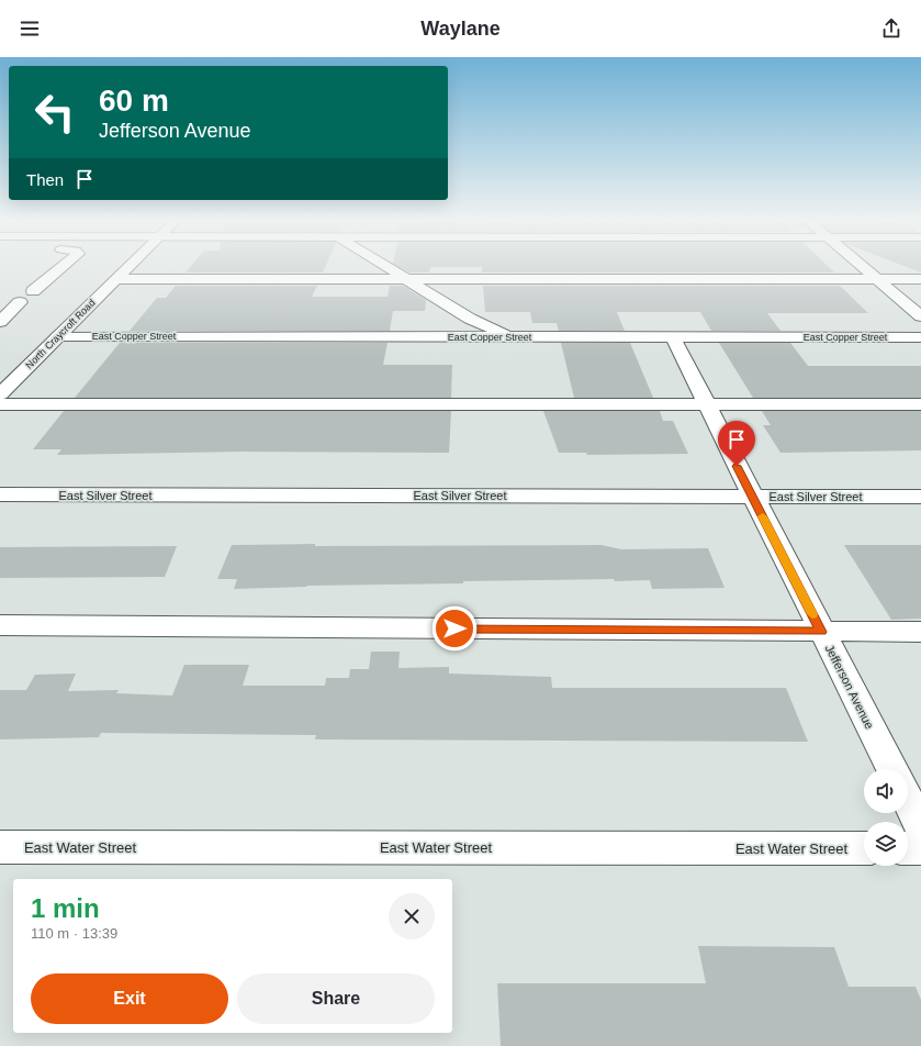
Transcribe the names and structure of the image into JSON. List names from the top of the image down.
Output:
{
  "streets": {
    "street": [
      "North Craycroft Road",
      "East Copper Street",
      "East Silver Street",
      "Jefferson Avenue",
      "East Water Street"
    ]
  },
  "crossings": [
    ["North Craycroft Road", "East Copper Street"],
    ["East Copper Street", "Jefferson Avenue"],
    ["East Silver Street", "Jefferson Avenue"]
  ],
  "page": {
    "header": "Waylane",
    "turn": ["60 m", "Jefferson Avenue"],
    "then": "Then",
    "heading": ["1 min", "110 m · 13:39"],
    "buttons": ["Exit", "Share"]
  }
}
